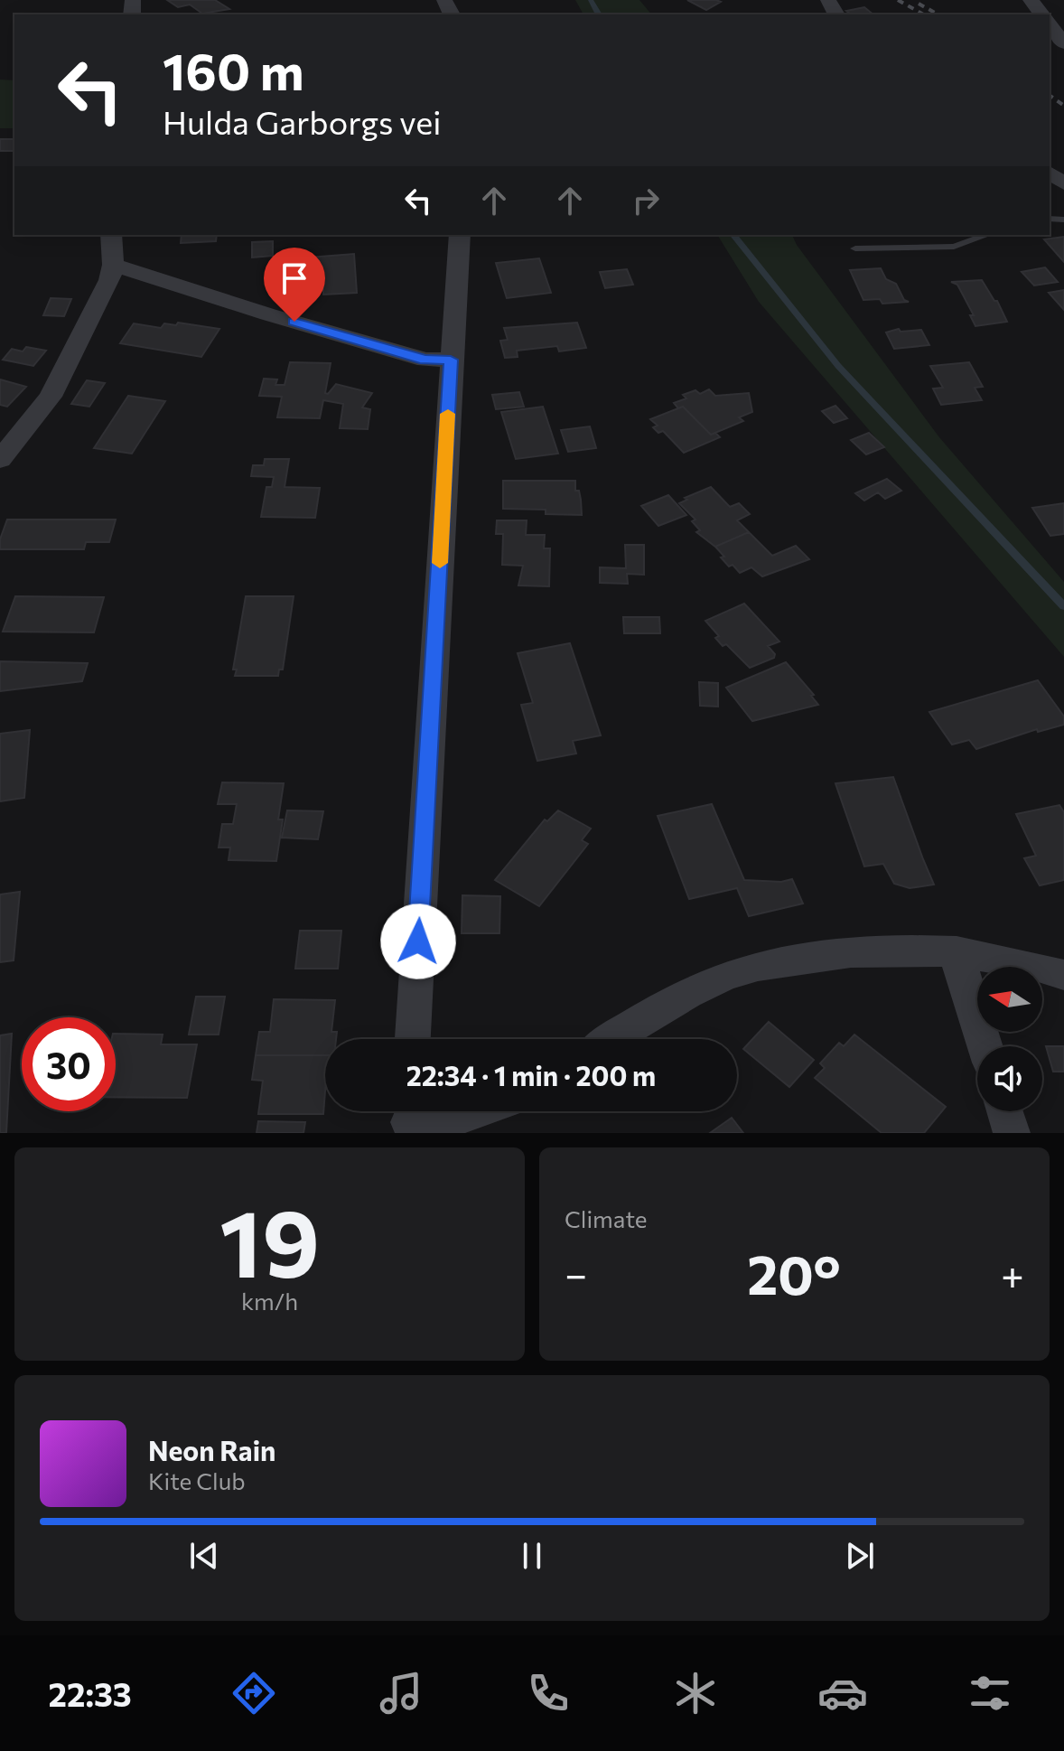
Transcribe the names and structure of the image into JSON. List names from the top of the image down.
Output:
{
  "north": "left",
  "page": {
    "turn": ["160 m", "Hulda Garborgs vei"],
    "limit": "30",
    "trip": "22:34 · 1 min · 200 m",
    "tile": [
      ["19", "km/h"],
      "Climate"
    ],
    "heat": ["−", "20°", "+"],
    "song": ["Neon Rain", "Kite Club"],
    "tabs": "22:33"
  }
}
